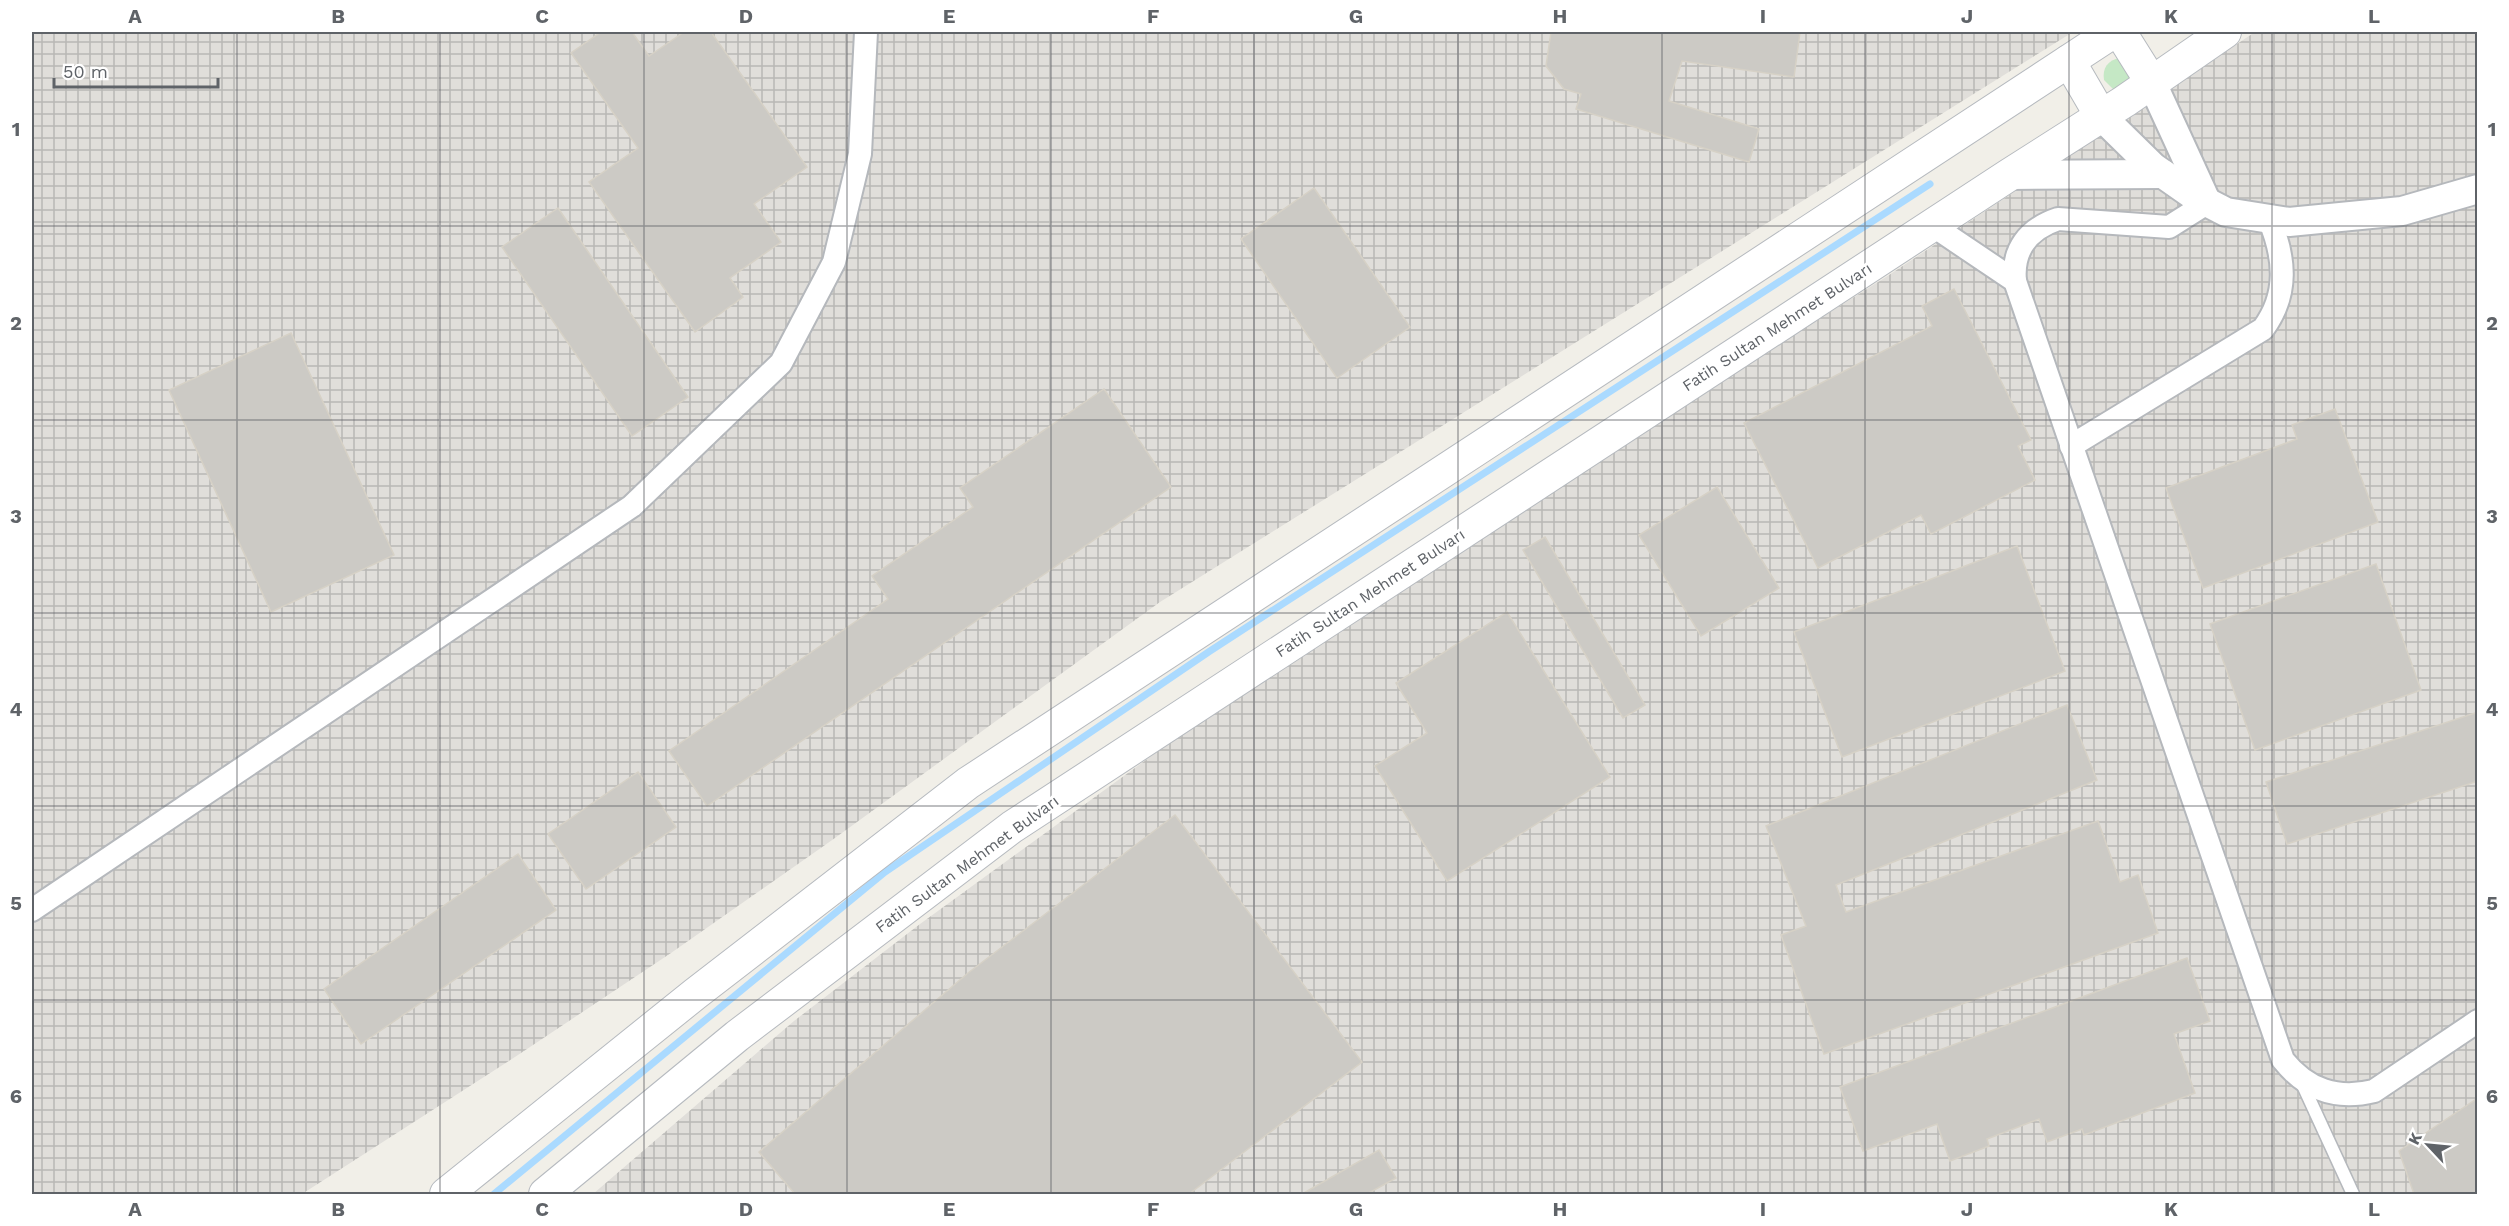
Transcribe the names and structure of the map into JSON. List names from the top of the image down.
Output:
{
  "streets": {
    "main road": ["Fatih Sultan Mehmet Bulvarı"]
  },
  "scale_bar": "50 m",
  "north": "top left",
  "grid": {
    "columns": [
      "A",
      "B",
      "C",
      "D",
      "E",
      "F",
      "G",
      "H",
      "I",
      "J",
      "K",
      "L"
    ],
    "rows": [
      "1",
      "2",
      "3",
      "4",
      "5",
      "6"
    ]
  }
}
